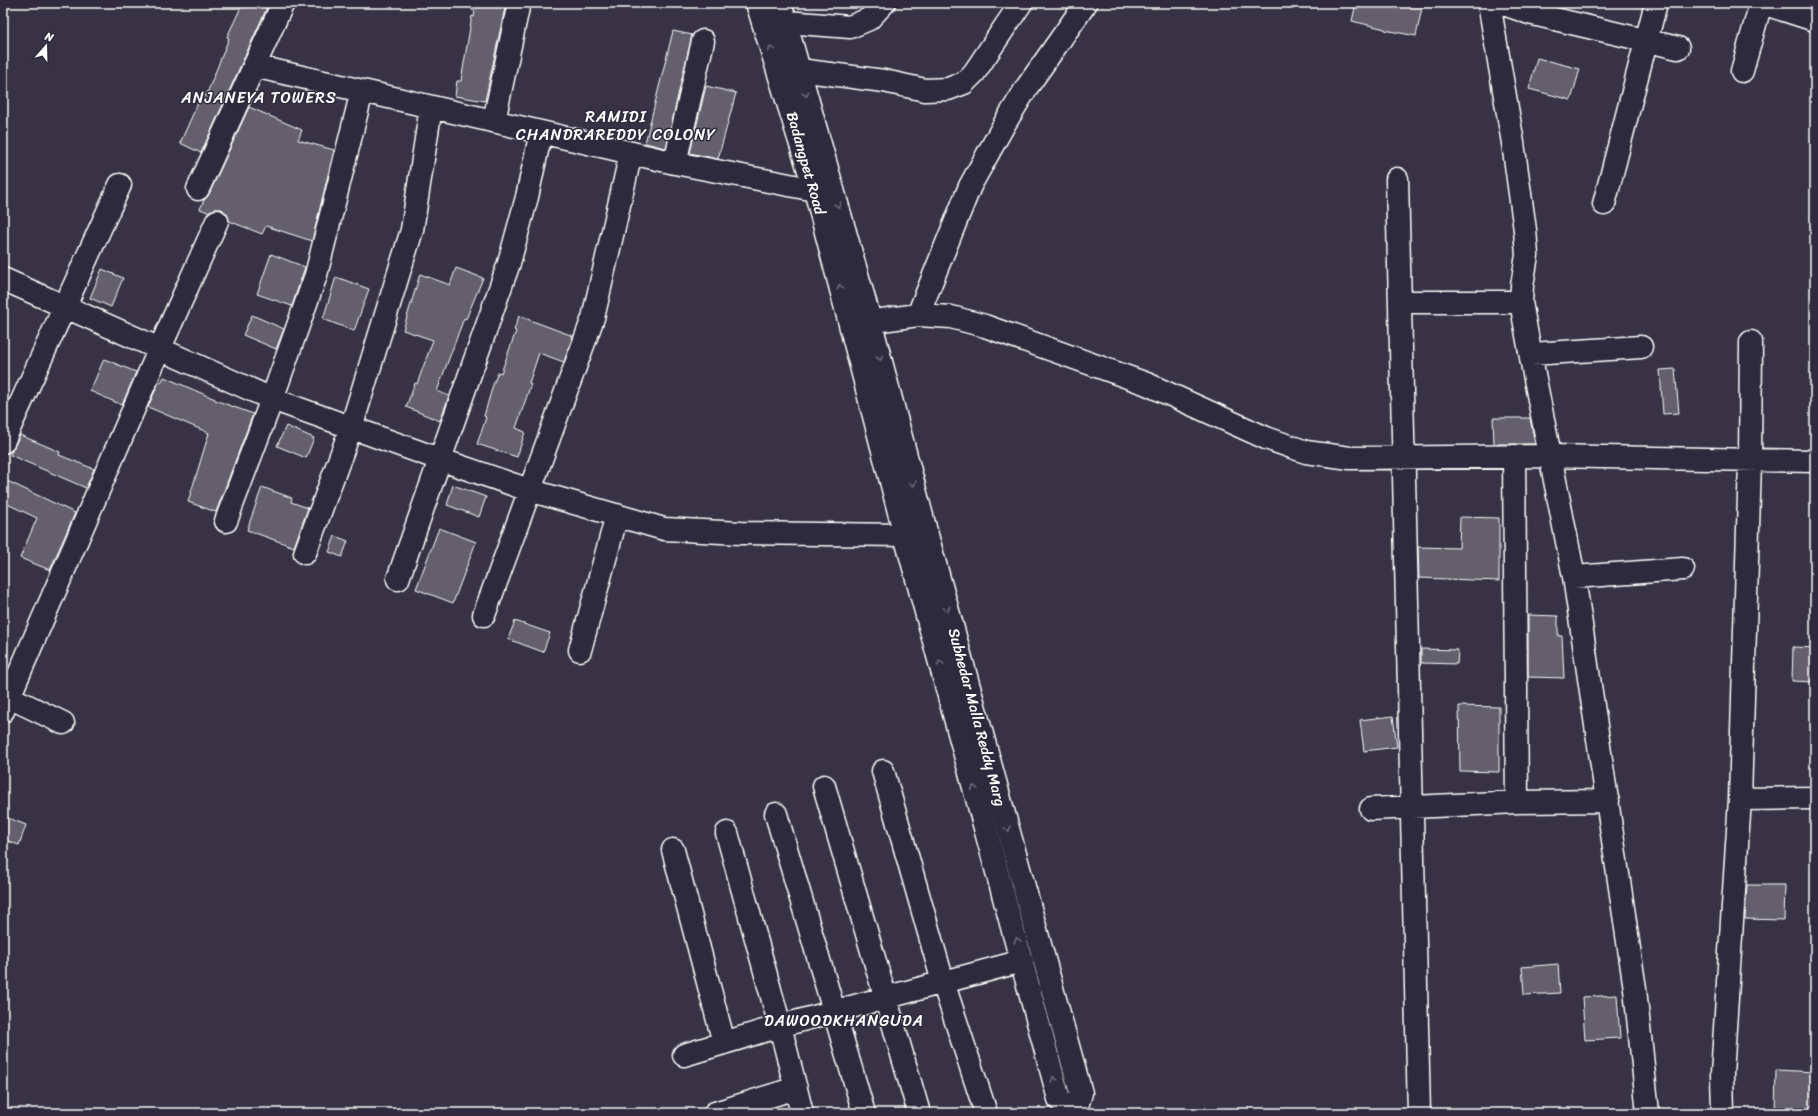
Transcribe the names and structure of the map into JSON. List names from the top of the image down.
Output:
{
  "streets": {
    "street": ["Badangpet Road", "Subhedar Malla Reddy Marg"]
  },
  "crossings": [
    ["Badangpet Road", "Subhedar Malla Reddy Marg"]
  ],
  "districts": ["ANJANEYA TOWERS", "RAMIDI CHANDRAREDDY COLONY", "DAWOODKHANGUDA"],
  "north": "top"
}
